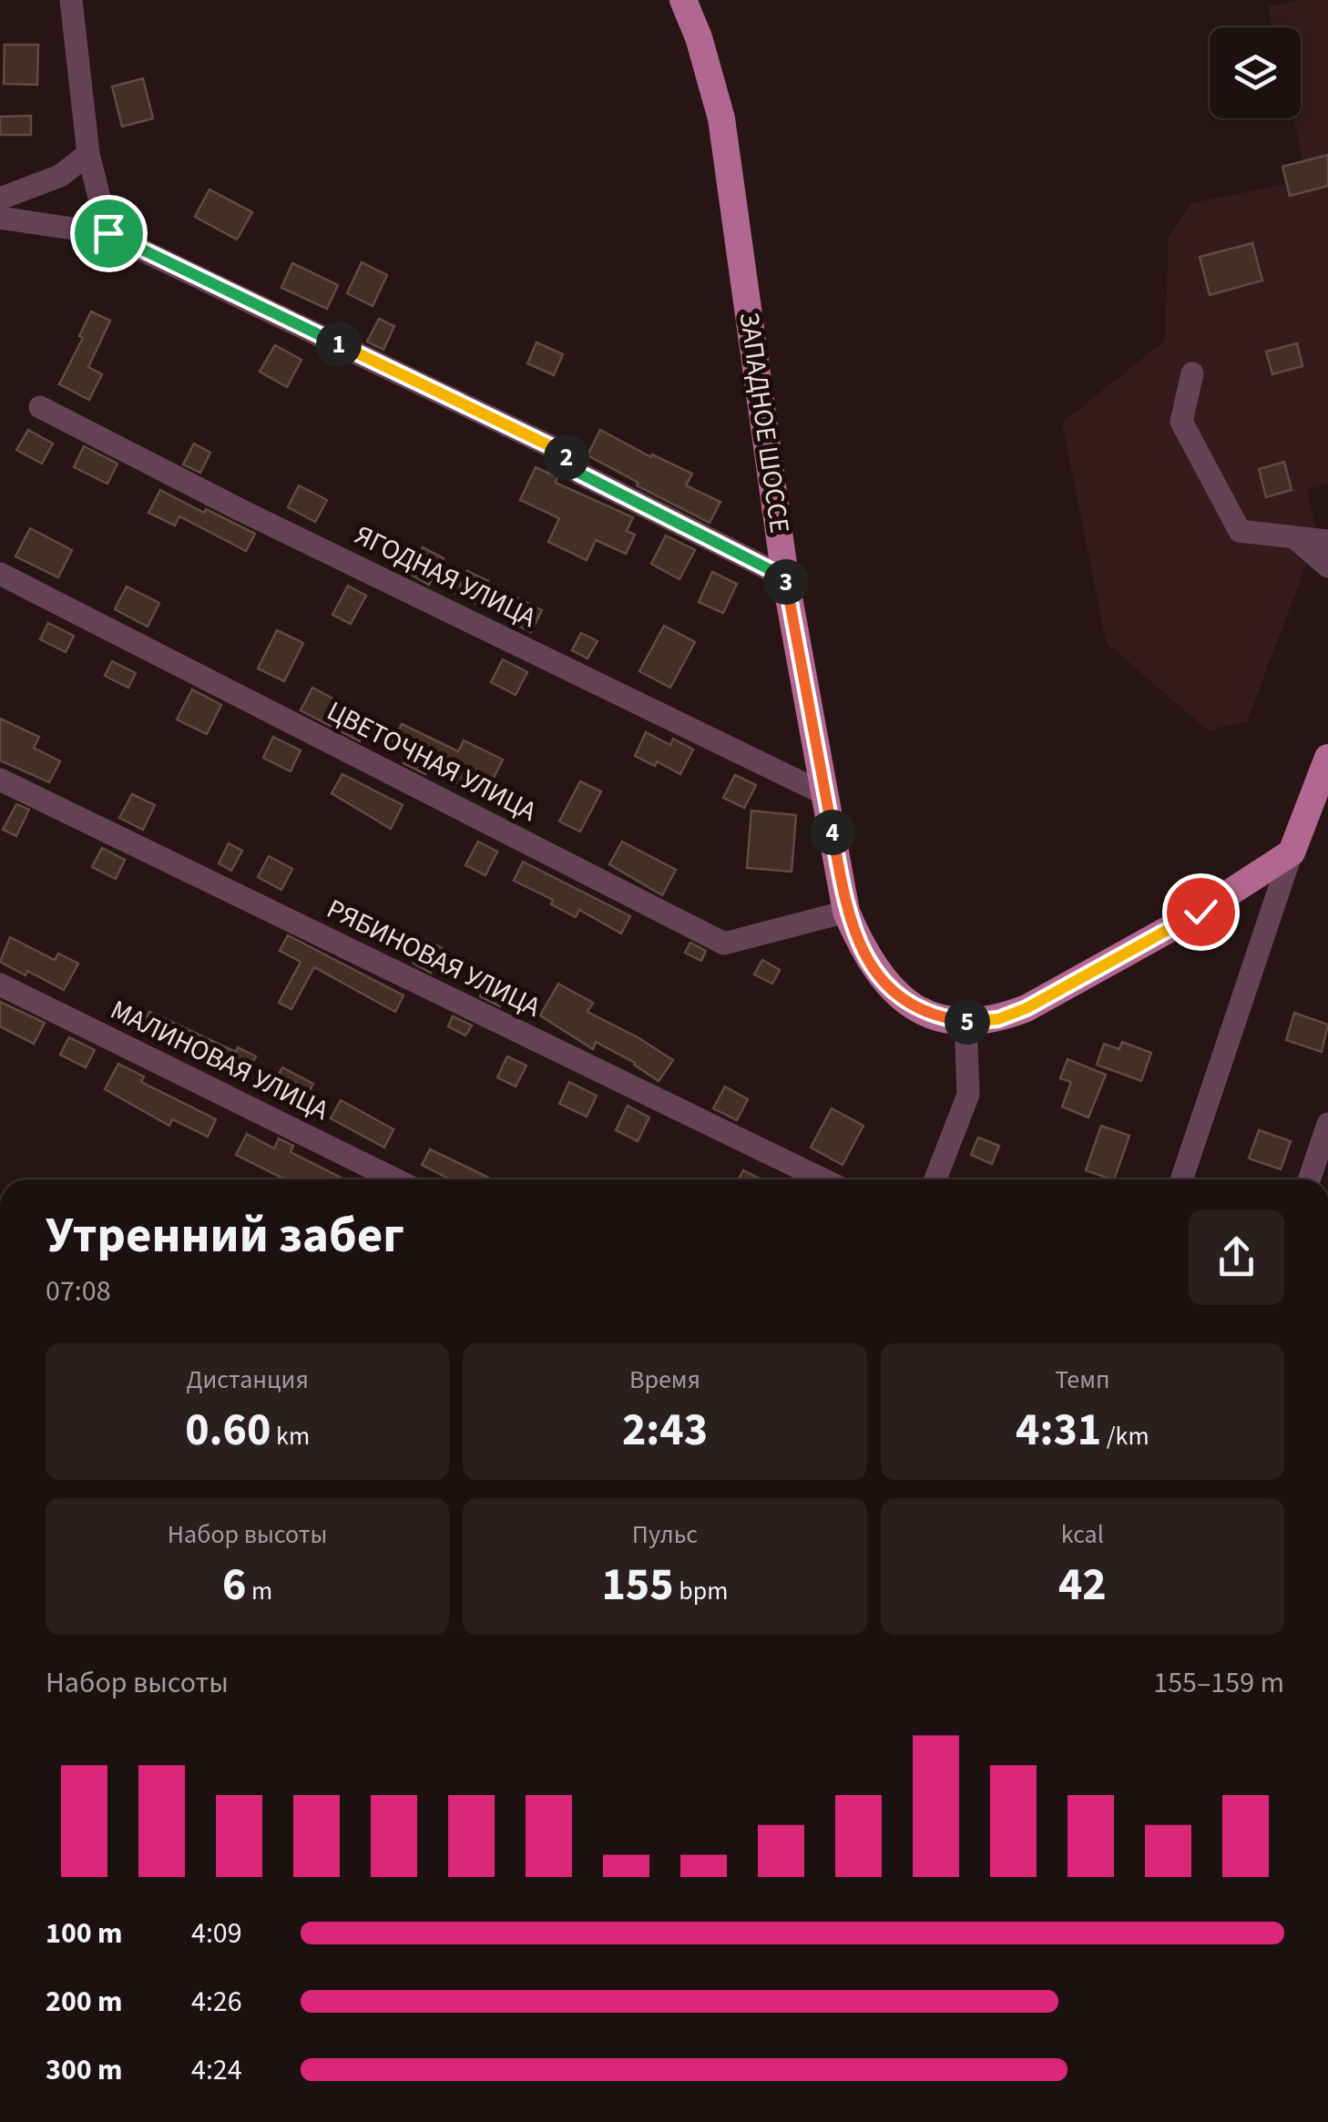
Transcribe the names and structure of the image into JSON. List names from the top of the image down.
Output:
{
  "streets": {
    "main road": ["ЗАПАДНОЕ ШОССЕ"],
    "street": [
      "ЯГОДНАЯ УЛИЦА",
      "ЦВЕТОЧНАЯ УЛИЦА",
      "РЯБИНОВАЯ УЛИЦА",
      "МАЛИНОВАЯ УЛИЦА"
    ]
  },
  "crossings": [
    ["ЗАПАДНОЕ ШОССЕ", "ЯГОДНАЯ УЛИЦА"],
    ["ЗАПАДНОЕ ШОССЕ", "ЦВЕТОЧНАЯ УЛИЦА"]
  ],
  "page": {
    "pins": [
      "1",
      "2",
      "3",
      "4",
      "5"
    ],
    "heading": ["Утренний забег", "07:08"],
    "stats": [
      ["Дистанция", "0.60 km"],
      ["Время", "2:43"],
      ["Темп", "4:31 /km"],
      ["Набор высоты", "6 m"],
      ["Пульс", "155 bpm"],
      ["kcal", "42"]
    ],
    "chart": ["Набор высоты", "155–159 m"],
    "list": [
      {
        "name": "100 m",
        "note": "4:09"
      },
      {
        "name": "200 m",
        "note": "4:26"
      },
      {
        "name": "300 m",
        "note": "4:24"
      }
    ]
  }
}
